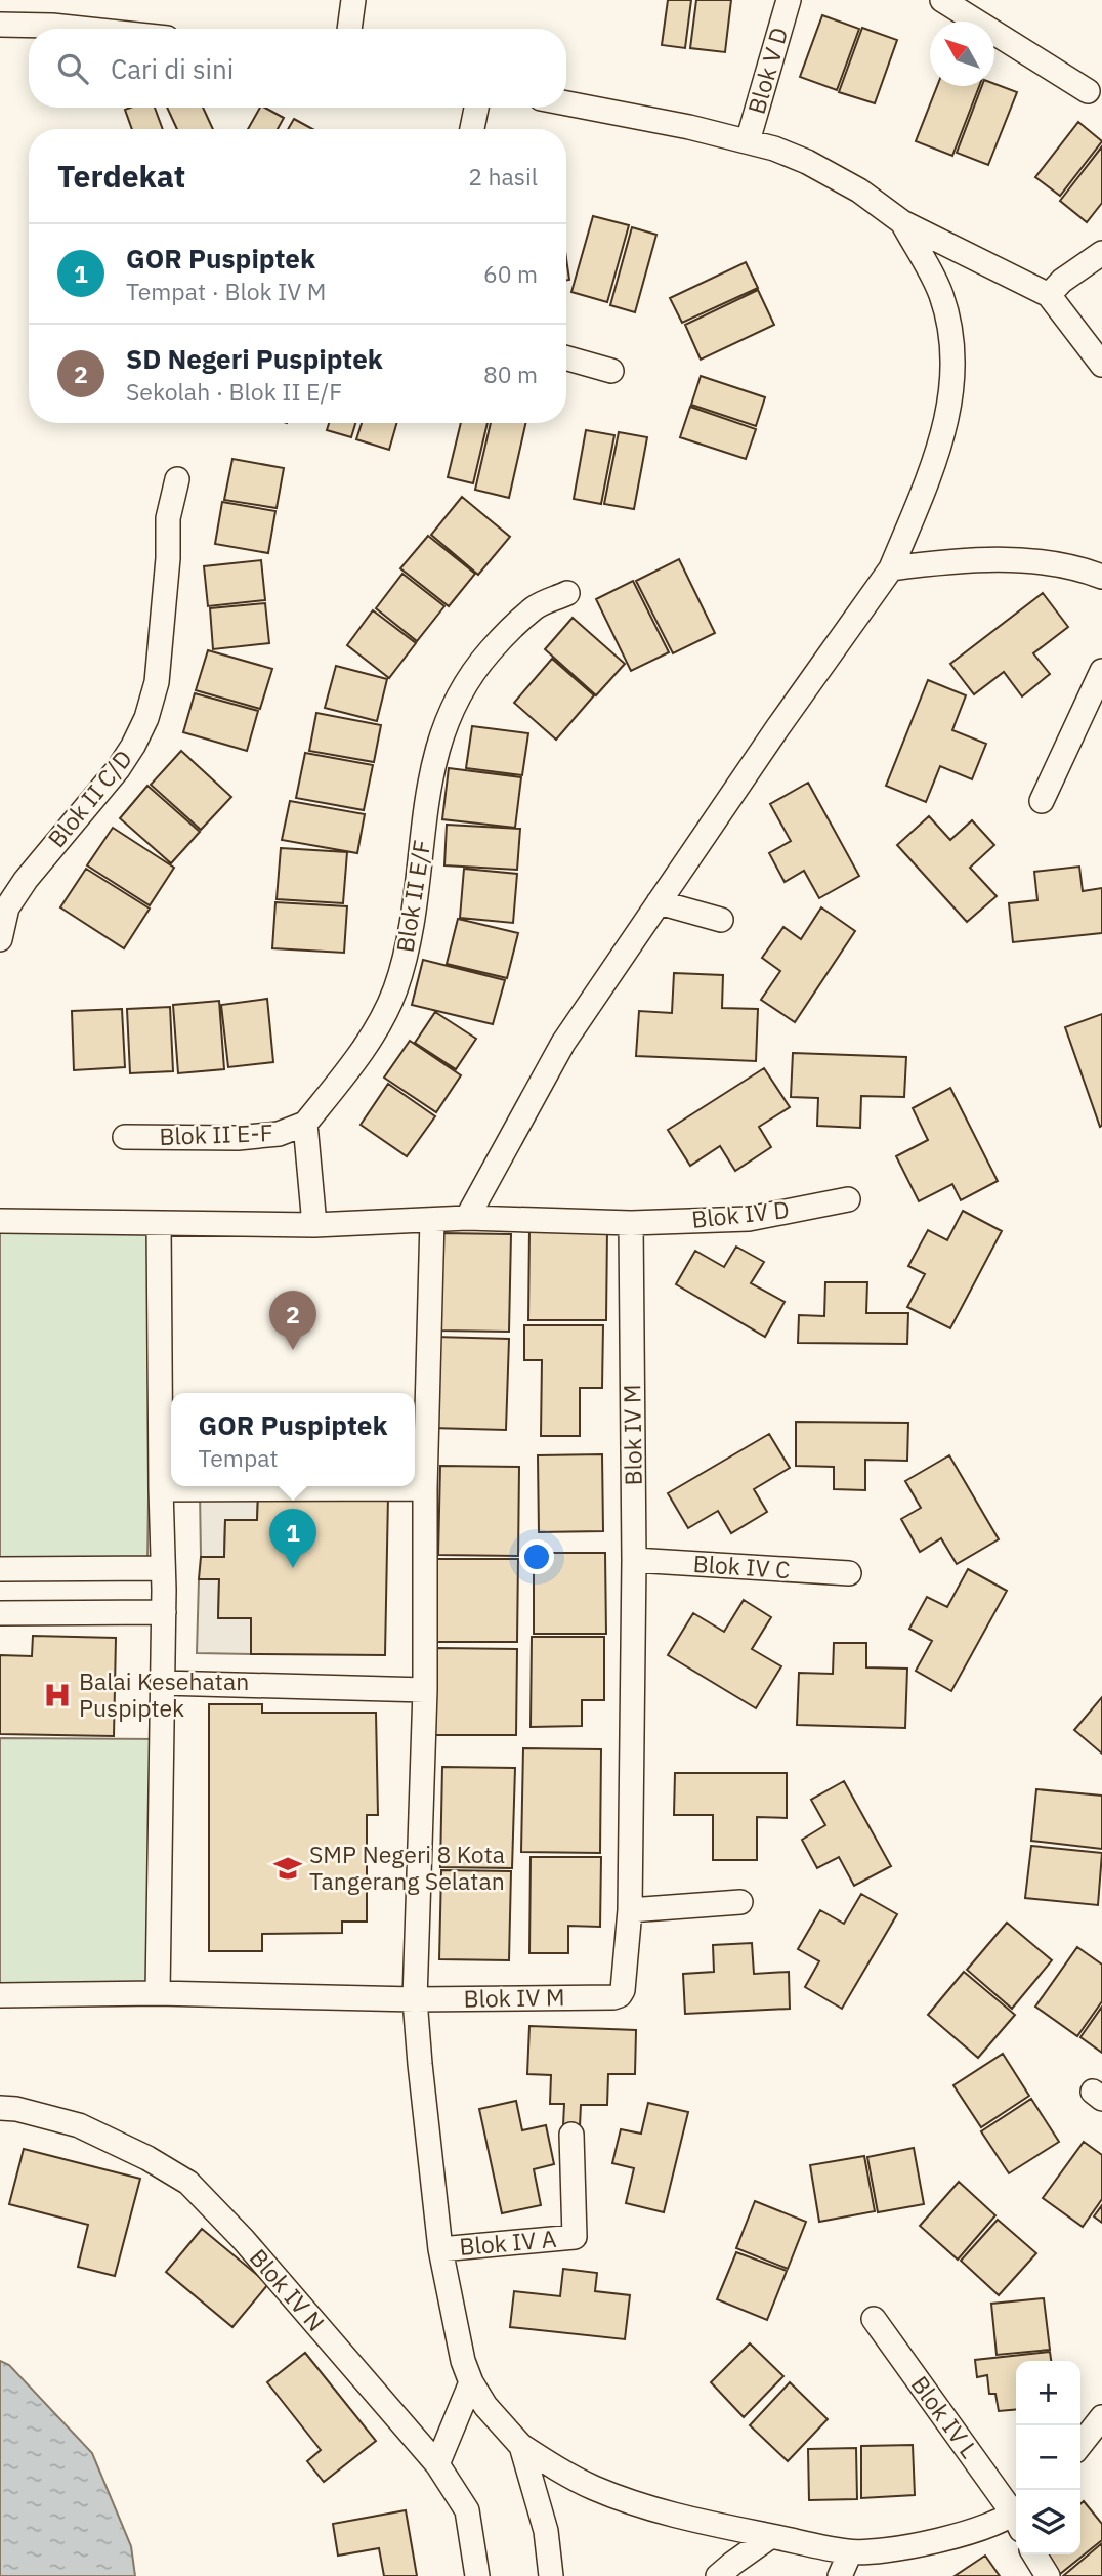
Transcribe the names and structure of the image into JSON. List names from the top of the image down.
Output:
{
  "streets": {
    "street": [
      "Blok V D",
      "Blok II C/D",
      "Blok II E/F",
      "Blok II E-F",
      "Blok IV D",
      "Blok IV M",
      "Blok IV C",
      "Blok IV A",
      "Blok IV N",
      "Blok IV L"
    ]
  },
  "crossings": [
    ["Blok II E/F", "Blok II E-F"],
    ["Blok IV D", "Blok IV M"],
    ["Blok IV M", "Blok IV C"]
  ],
  "places": {
    "hospital": ["Balai Kesehatan Puspiptek"],
    "school or university": ["SMP Negeri 8 Kota Tangerang Selatan"]
  },
  "north": "top left",
  "page": {
    "search": "Cari di sini",
    "heading": ["Terdekat", "2 hasil"],
    "list": [
      {
        "mark": "1",
        "name": "GOR Puspiptek",
        "note": "Tempat · Blok IV M",
        "value": "60 m"
      },
      {
        "mark": "2",
        "name": "SD Negeri Puspiptek",
        "note": "Sekolah · Blok II E/F",
        "value": "80 m"
      }
    ],
    "pins": ["2", "1"],
    "popup": ["GOR Puspiptek", "Tempat"],
    "map_buttons": ["+", "−"]
  }
}
